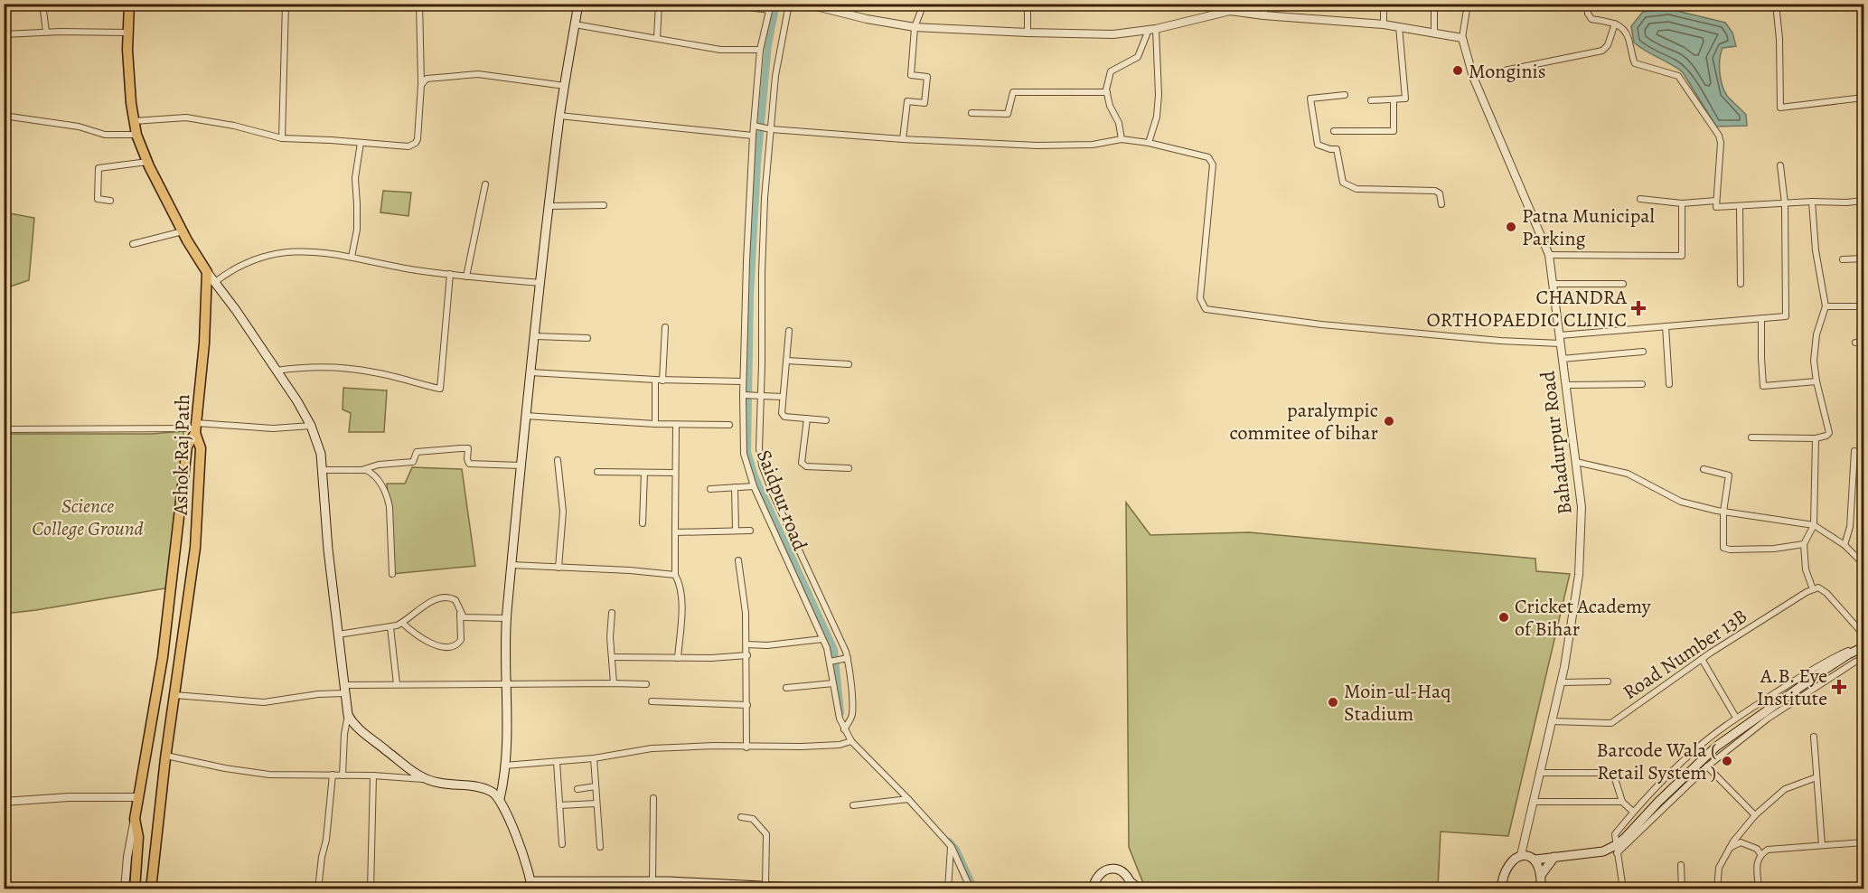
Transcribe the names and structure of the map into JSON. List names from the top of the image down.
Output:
{
  "streets": {
    "main road": ["Ashok Raj Path"],
    "street": ["Bahadurpur Road", "Saidpur road", "Road Number 13B"]
  },
  "crossings": [
    ["Bahadurpur Road", "Road Number 13B"]
  ],
  "parks": ["Science College Ground"],
  "places": {
    "other": [
      "Monginis",
      "Patna Municipal Parking",
      "paralympic commitee of bihar",
      "Cricket Academy of Bihar",
      "Moin-ul-Haq Stadium",
      "Barcode Wala ( Retail System )"
    ],
    "health": ["CHANDRA ORTHOPAEDIC CLINIC", "A.B. Eye Institute"]
  }
}
